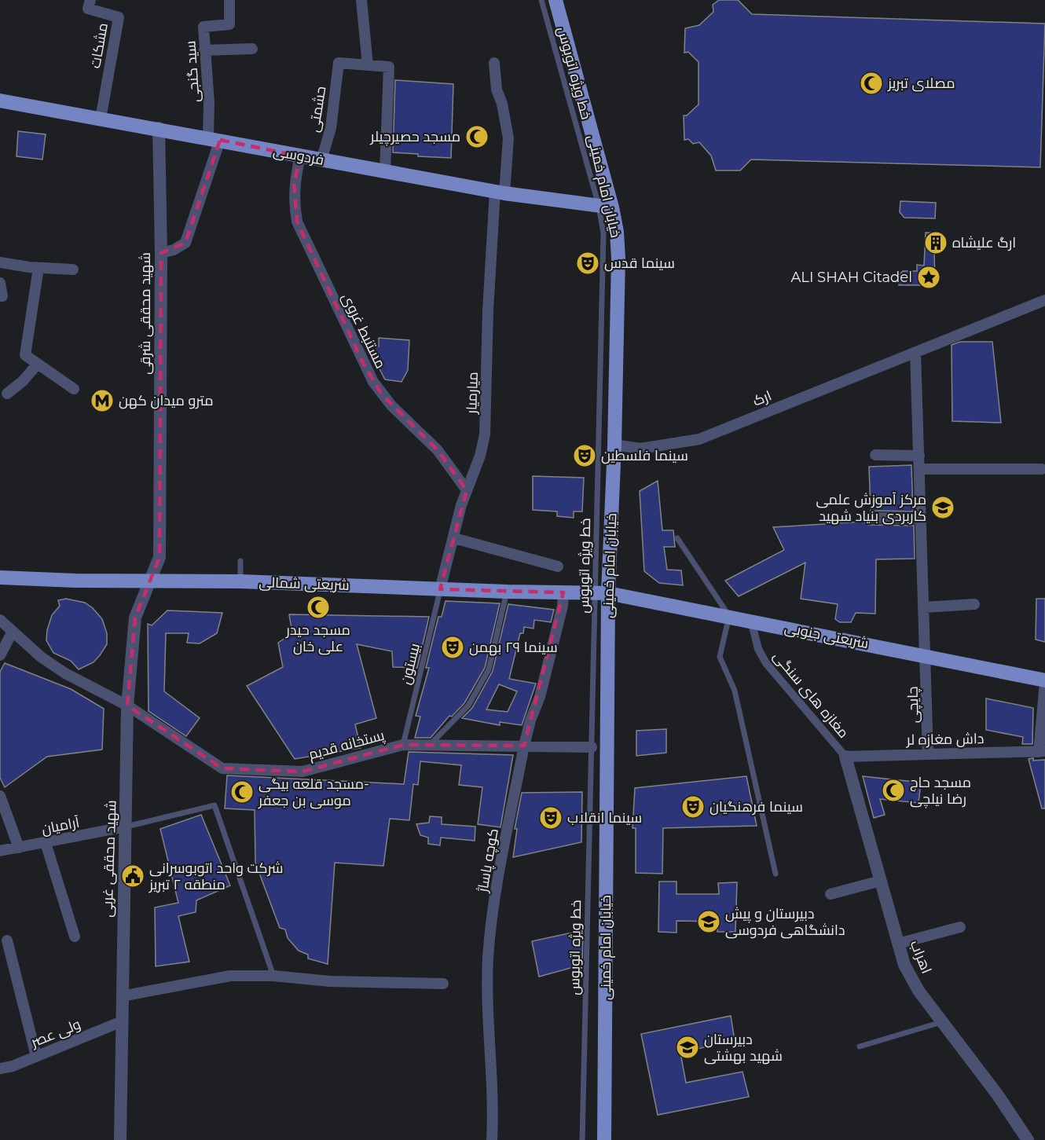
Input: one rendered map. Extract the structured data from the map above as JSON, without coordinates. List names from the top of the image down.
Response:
{
  "streets": {
    "main road": [
      "فردوسی",
      "خیابان امام خمینی",
      "شریعتی شمالی",
      "شریعتی جنوبی"
    ],
    "street": [
      "مشکات",
      "سید گنجی",
      "حشمتی",
      "شهید محققی شرقی",
      "مستنبط غروی",
      "میارمیار",
      "ارک",
      "مغازه های سنگی",
      "چایچی",
      "داش مغازه لر",
      "پستخانه قدیم",
      "آرامیان",
      "شهید محققی غربی",
      "کوچه پاساژ",
      "اهراب",
      "ولی عصر"
    ],
    "lane": ["خط ویژه اتوبوس", "بیستون"]
  },
  "crossings": [
    ["مشکات", "فردوسی"],
    ["سید گنجی", "فردوسی"],
    ["سید گنجی", "شهید محققی شرقی"],
    ["خط ویژه اتوبوس", "فردوسی"],
    ["خط ویژه اتوبوس", "خیابان امام خمینی"],
    ["خط ویژه اتوبوس", "شریعتی شمالی"],
    ["خط ویژه اتوبوس", "شریعتی جنوبی"],
    ["خط ویژه اتوبوس", "پستخانه قدیم"],
    ["حشمتی", "فردوسی"],
    ["فردوسی", "خیابان امام خمینی"],
    ["فردوسی", "شهید محققی شرقی"],
    ["فردوسی", "مستنبط غروی"],
    ["فردوسی", "میارمیار"],
    ["خیابان امام خمینی", "ارک"],
    ["خیابان امام خمینی", "شریعتی شمالی"],
    ["خیابان امام خمینی", "شریعتی جنوبی"],
    ["شهید محققی شرقی", "شریعتی شمالی"],
    ["شهید محققی شرقی", "شهید محققی غربی"],
    ["مستنبط غروی", "میارمیار"],
    ["میارمیار", "شریعتی شمالی"],
    ["میارمیار", "بیستون"],
    ["شریعتی شمالی", "شریعتی جنوبی"],
    ["شریعتی شمالی", "بیستون"],
    ["شریعتی شمالی", "شهید محققی غربی"],
    ["شریعتی شمالی", "کوچه پاساژ"],
    ["شریعتی جنوبی", "مغازه های سنگی"],
    ["شریعتی جنوبی", "چایچی"],
    ["بیستون", "پستخانه قدیم"],
    ["مغازه های سنگی", "داش مغازه لر"],
    ["مغازه های سنگی", "اهراب"],
    ["چایچی", "داش مغازه لر"],
    ["داش مغازه لر", "اهراب"],
    ["پستخانه قدیم", "شهید محققی غربی"],
    ["پستخانه قدیم", "کوچه پاساژ"],
    ["آرامیان", "شهید محققی غربی"],
    ["شهید محققی غربی", "ولی عصر"]
  ],
  "places": {
    "mosque": [
      "مصلای تبریز",
      "مسجد حصیرچیلر",
      "مسجد حیدر علی خان",
      "مسجد حاج رضا نیلچی",
      "مسجد قلعه بیگی- موسی بن جعفر"
    ],
    "building": ["ارگ علیشاه"],
    "theatre": [
      "سینما قدس",
      "سینما فلسطین",
      "سینما ۲۹ بهمن",
      "سینما فرهنگیان",
      "سینما انقلاب"
    ],
    "place": ["ALI SHAH Citadel"],
    "metro station": ["مترو میدان کهن"],
    "school or university": ["مرکز آموزش علمی کاربردی بنیاد شهید", "دبیرستان و پیش دانشگاهی فردوسی", "دبیرستان شهید بهشتی"],
    "public building": ["شرکت واحد اتوبوسرانی منطقه ۲ تبریز"]
  }
}
